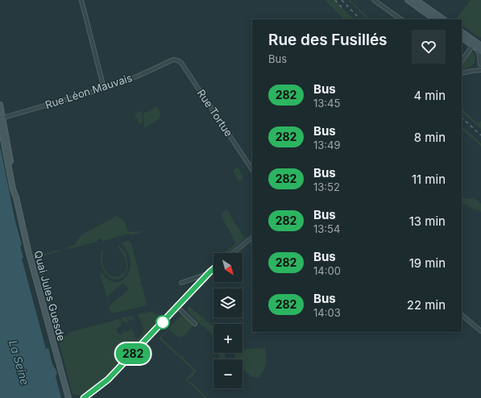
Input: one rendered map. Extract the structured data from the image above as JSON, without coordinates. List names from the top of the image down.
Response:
{
  "streets": {
    "main road": ["Quai Jules Guesde"],
    "street": ["Rue Léon Mauvais", "Rue Tortue"]
  },
  "crossings": [
    ["Rue Léon Mauvais", "Rue Tortue"],
    ["Rue Léon Mauvais", "Quai Jules Guesde"]
  ],
  "water": ["La Seine"],
  "lines": ["bus line 282"],
  "north": "bottom right",
  "page": {
    "on_map": "282",
    "heading": ["Rue des Fusillés", "Bus"],
    "list": [
      {
        "mark": "282",
        "name": "Bus",
        "note": "13:45",
        "value": "4 min"
      },
      {
        "mark": "282",
        "name": "Bus",
        "note": "13:49",
        "value": "8 min"
      },
      {
        "mark": "282",
        "name": "Bus",
        "note": "13:52",
        "value": "11 min"
      },
      {
        "mark": "282",
        "name": "Bus",
        "note": "13:54",
        "value": "13 min"
      },
      {
        "mark": "282",
        "name": "Bus",
        "note": "14:00",
        "value": "19 min"
      },
      {
        "mark": "282",
        "name": "Bus",
        "note": "14:03",
        "value": "22 min"
      }
    ],
    "map_buttons": ["+", "−"]
  }
}
